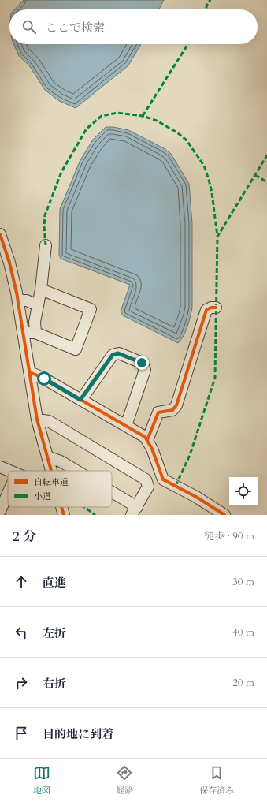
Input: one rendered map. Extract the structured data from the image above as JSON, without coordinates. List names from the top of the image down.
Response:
{
  "legend": ["自転車道", "小道"],
  "page": {
    "search": "ここで検索",
    "heading": ["2 分", "徒歩 · 90 m"],
    "list": [
      ["直進", "30 m"],
      ["左折", "40 m"],
      ["右折", "20 m"],
      "目的地に到着"
    ],
    "nav": ["地図", "経路", "保存済み"]
  }
}
